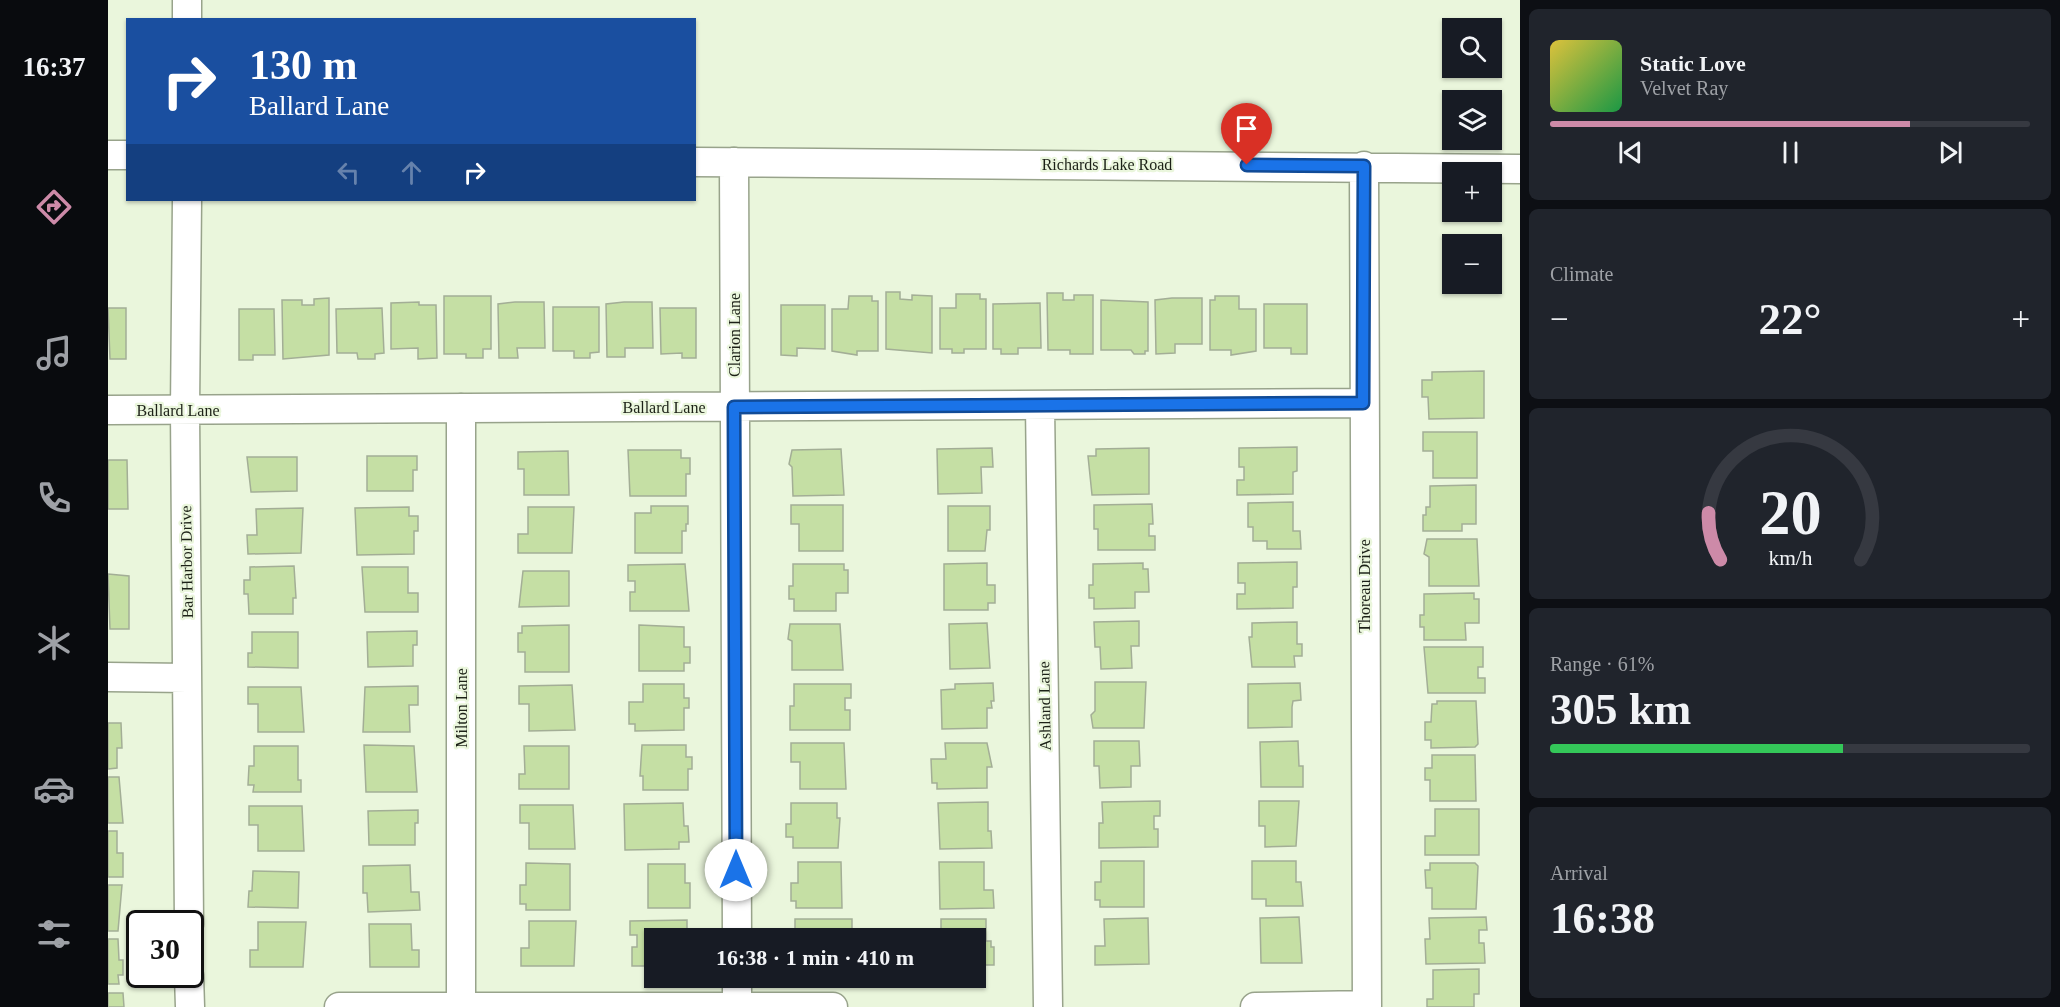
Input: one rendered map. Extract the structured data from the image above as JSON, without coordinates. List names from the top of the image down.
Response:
{
  "streets": {
    "street": [
      "Richards Lake Road",
      "Clarion Lane",
      "Ballard Lane",
      "Bar Harbor Drive",
      "Thoreau Drive",
      "Ashland Lane",
      "Milton Lane"
    ]
  },
  "crossings": [
    ["Richards Lake Road", "Clarion Lane"],
    ["Richards Lake Road", "Thoreau Drive"],
    ["Clarion Lane", "Ballard Lane"],
    ["Ballard Lane", "Bar Harbor Drive"],
    ["Ballard Lane", "Thoreau Drive"],
    ["Ballard Lane", "Ashland Lane"],
    ["Ballard Lane", "Milton Lane"]
  ],
  "page": {
    "tabs": "16:37",
    "map_buttons": ["+", "−"],
    "turn": ["130 m", "Ballard Lane"],
    "song": ["Static Love", "Velvet Ray"],
    "tile": [
      "Climate",
      ["Range · 61%", "305 km"],
      ["Arrival", "16:38"]
    ],
    "heat": ["−", "22°", "+"],
    "limit": "30",
    "trip": "16:38 · 1 min · 410 m",
    "gauge": ["20", "km/h"]
  }
}
